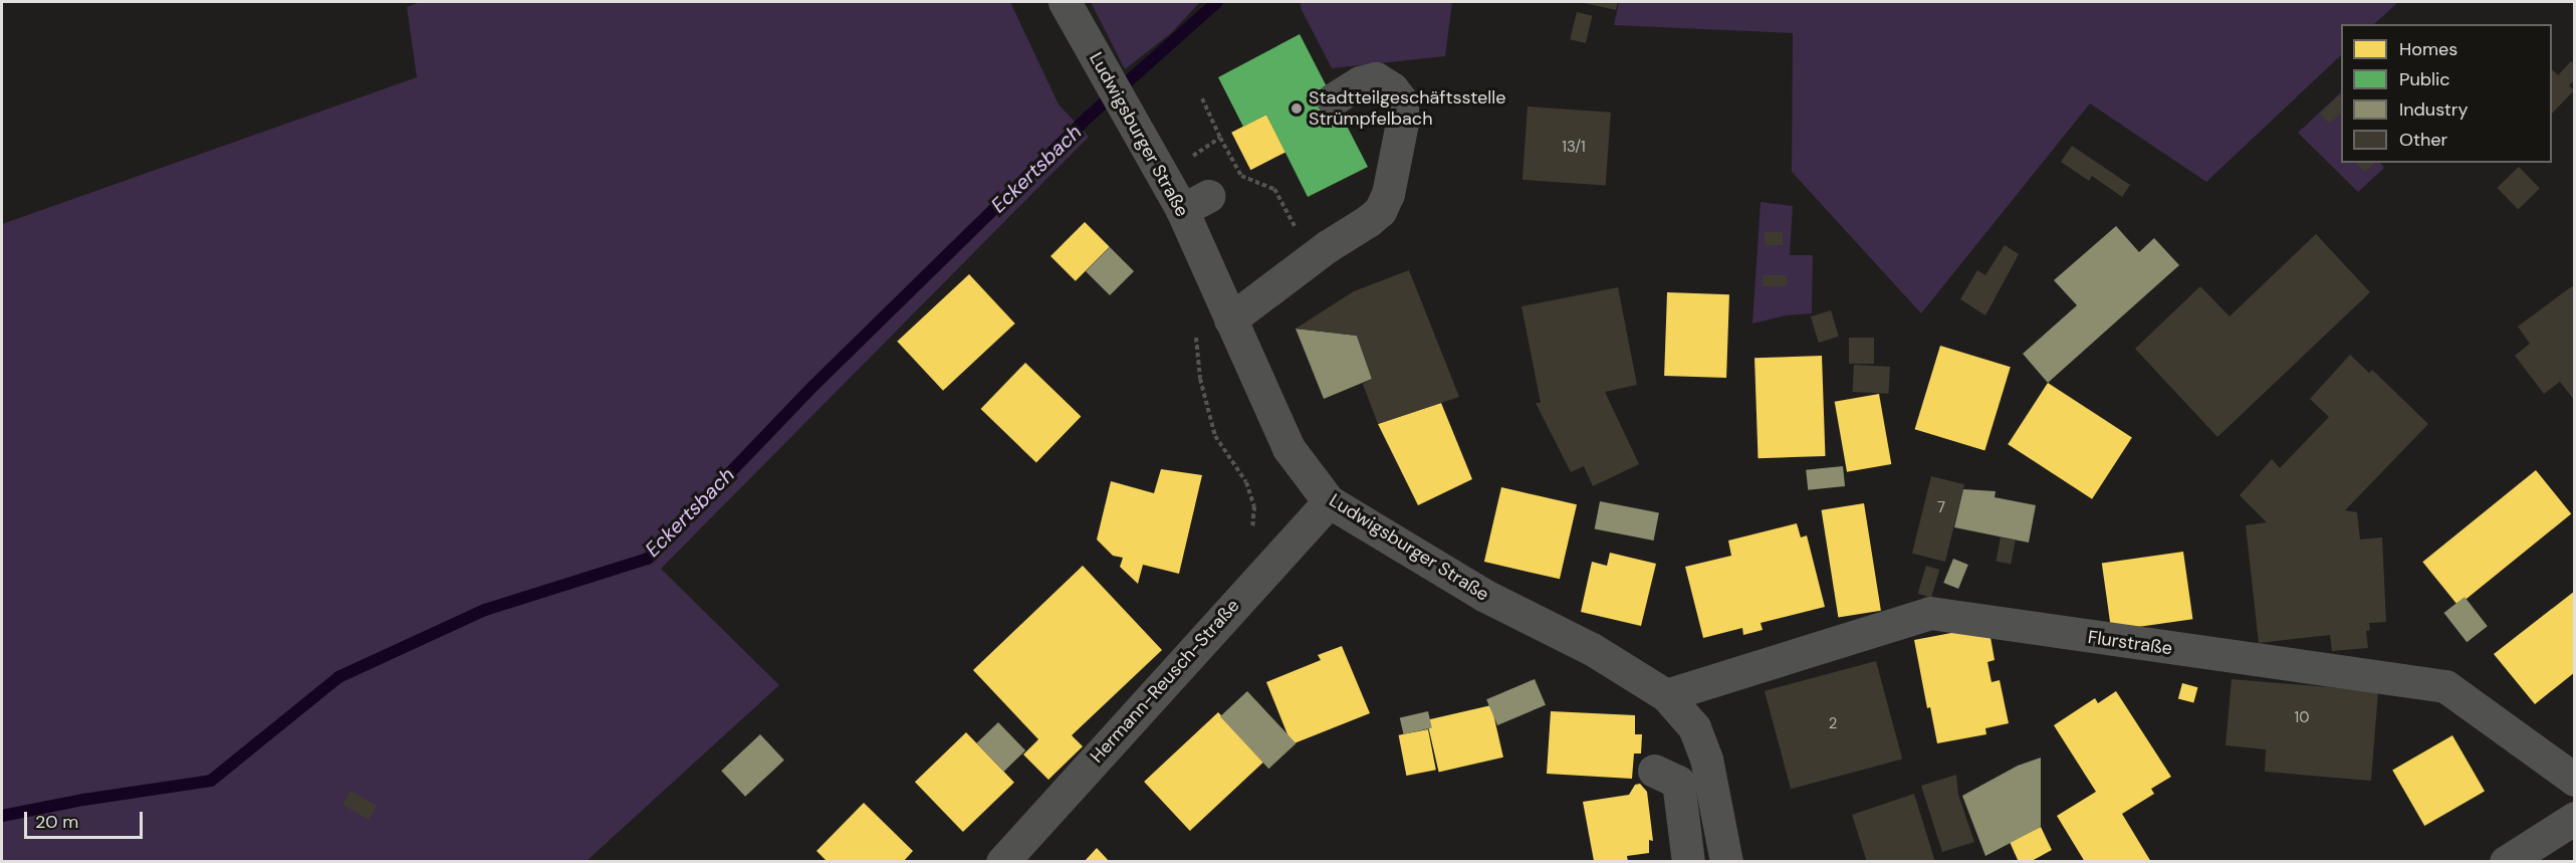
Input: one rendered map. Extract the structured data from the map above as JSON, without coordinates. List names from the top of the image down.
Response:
{
  "streets": {
    "street": ["Ludwigsburger Straße", "Flurstraße", "Hermann-Reusch-Straße"]
  },
  "crossings": [
    ["Ludwigsburger Straße", "Flurstraße"],
    ["Ludwigsburger Straße", "Hermann-Reusch-Straße"]
  ],
  "water": ["Eckertsbach"],
  "places": ["Stadtteilgeschäftsstelle Strümpfelbach"],
  "house_numbers": [
    "13/1",
    "7",
    "10",
    "2"
  ],
  "legend": [
    "Homes",
    "Public",
    "Industry",
    "Other"
  ],
  "scale_bar": "20 m"
}
